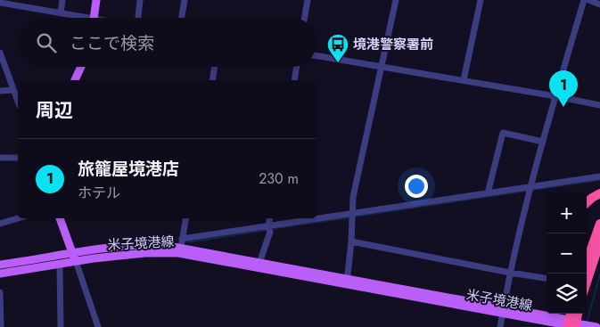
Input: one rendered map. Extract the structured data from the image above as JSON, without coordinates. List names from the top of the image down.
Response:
{
  "streets": {
    "main road": ["米子境港線"]
  },
  "places": {
    "bus stop": ["境港警察署前"]
  },
  "page": {
    "search": "ここで検索",
    "pins": "1",
    "heading": "周辺",
    "list": [
      {
        "mark": "1",
        "name": "旅籠屋境港店",
        "note": "ホテル",
        "value": "230 m"
      }
    ],
    "map_buttons": ["+", "−"]
  }
}
